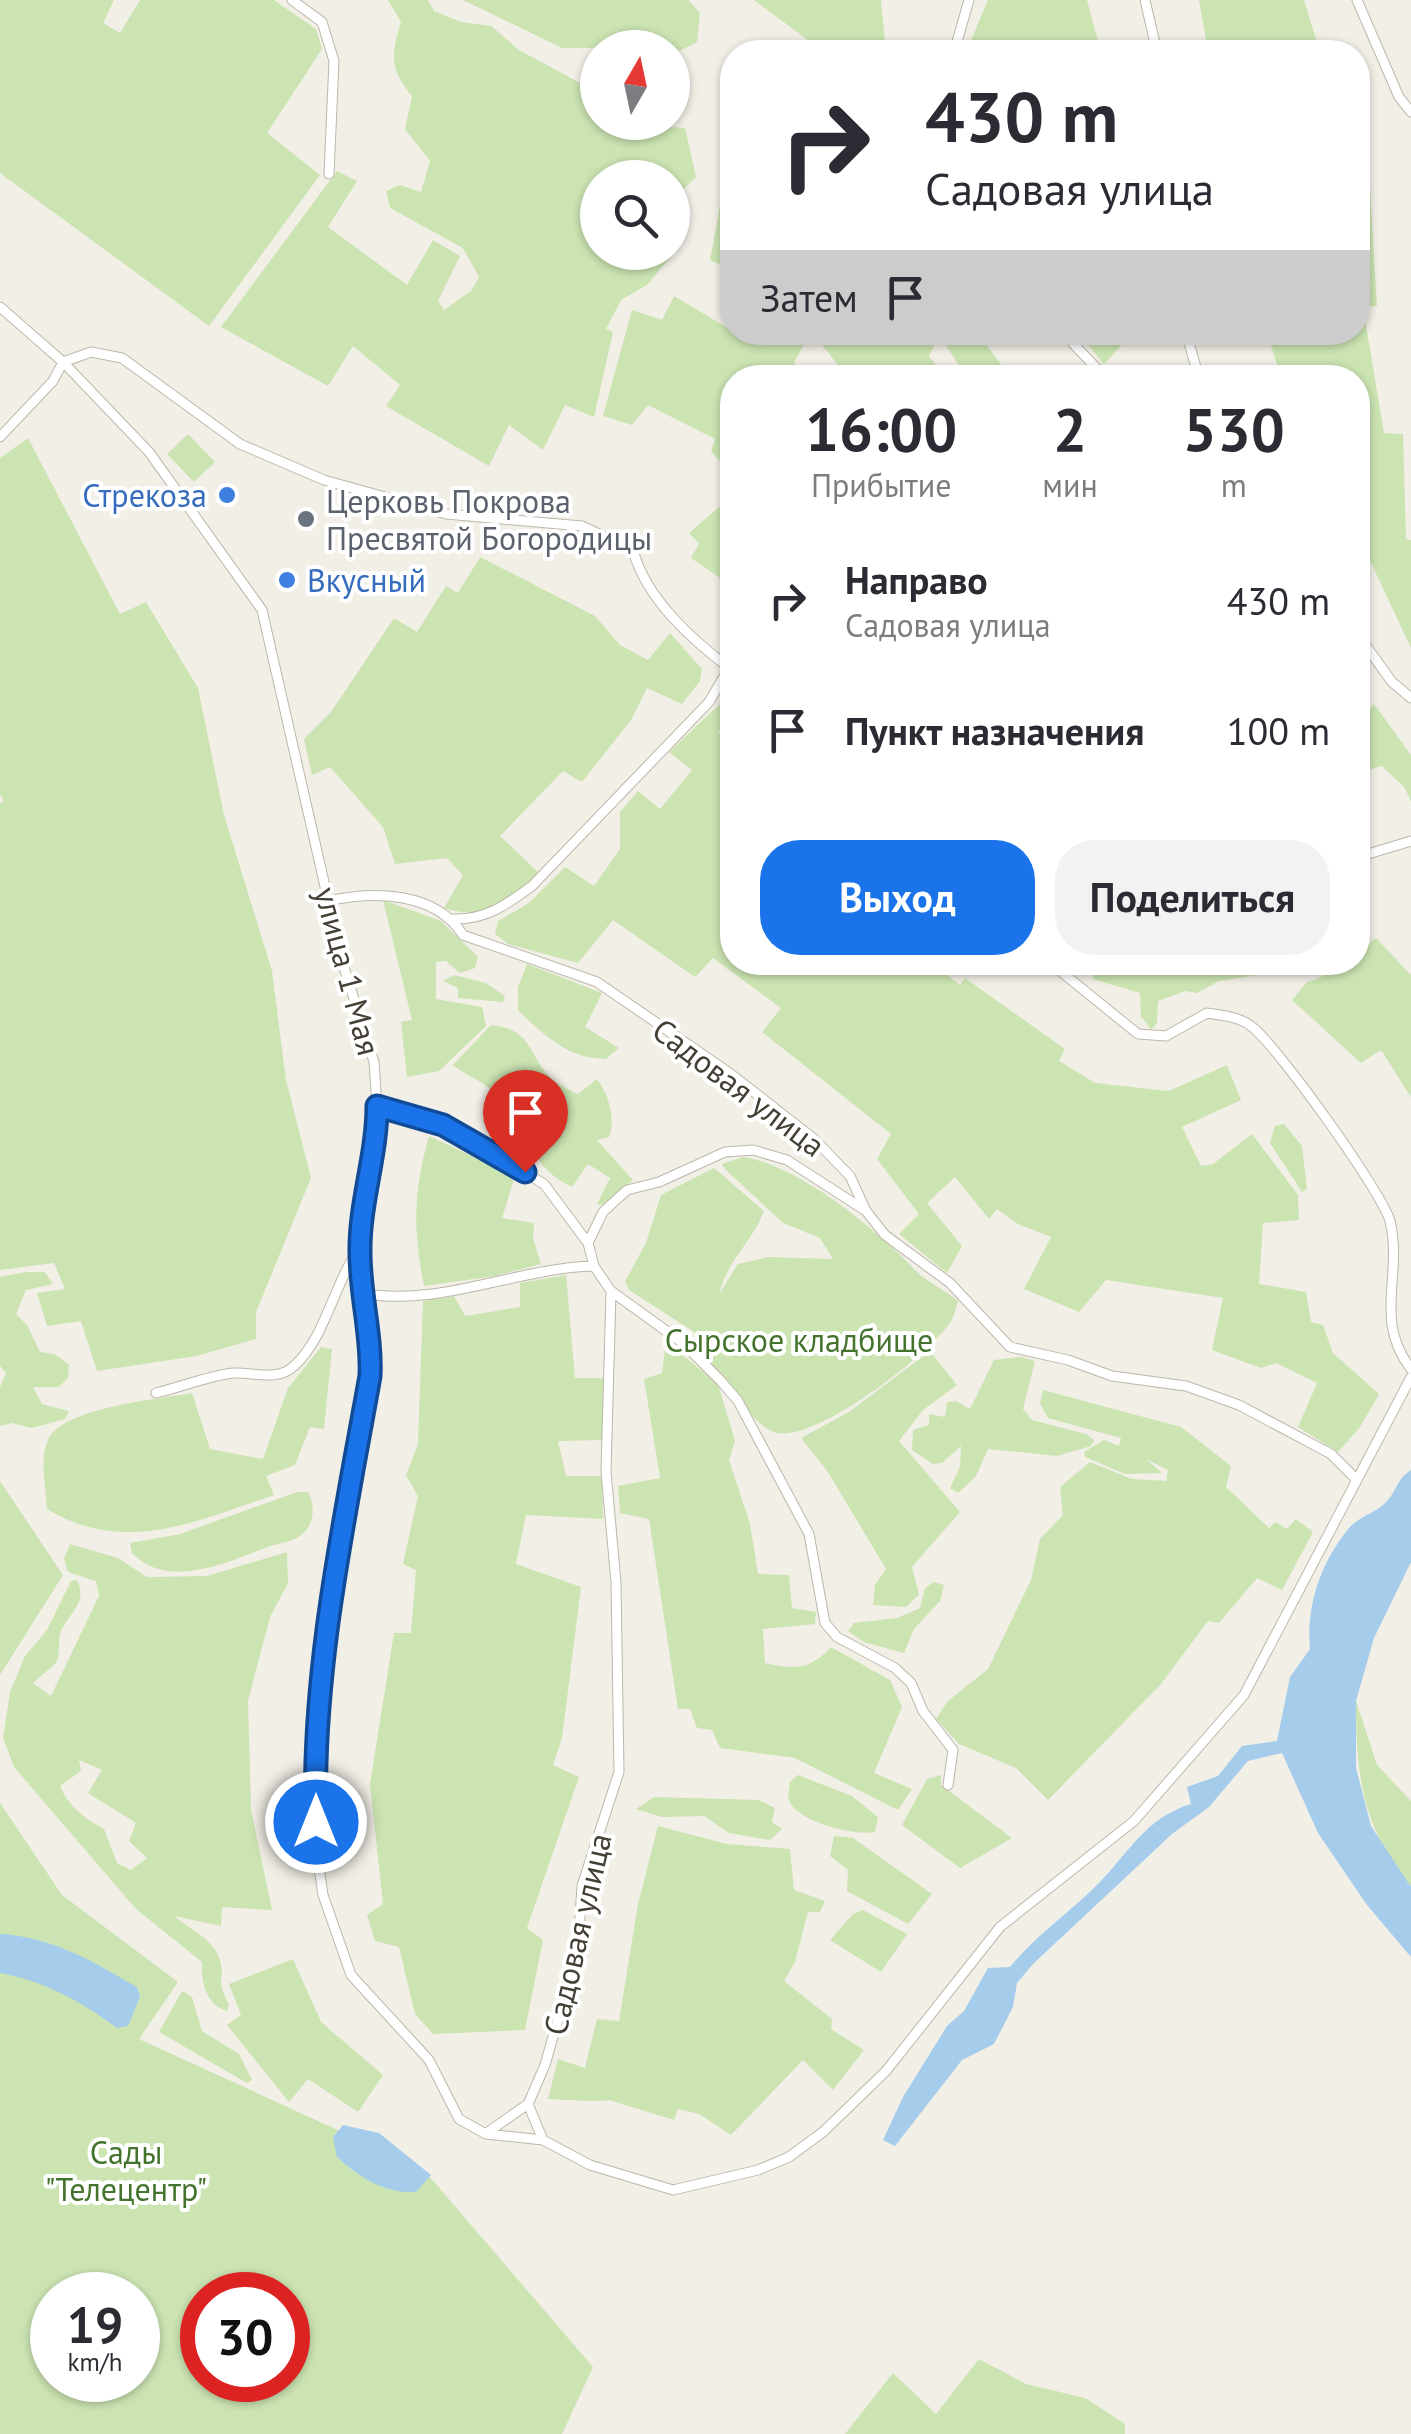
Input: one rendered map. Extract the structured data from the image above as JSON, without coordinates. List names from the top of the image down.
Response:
{
  "streets": {
    "street": ["улица 1 Мая", "Садовая улица"]
  },
  "crossings": [
    ["улица 1 Мая", "Садовая улица"]
  ],
  "parks": ["Сырское кладбище", "Сады \"Телецентр\""],
  "places": ["Стрекоза", "Церковь Покрова Пресвятой Богородицы", "Вкусный"],
  "north": "top",
  "page": {
    "turn": ["430 m", "Садовая улица"],
    "then": "Затем",
    "eta": [
      "16:00",
      "Прибытие",
      "2",
      "мин",
      "530",
      "m"
    ],
    "list": [
      {
        "name": "Направо",
        "note": "Садовая улица",
        "value": "430 m"
      },
      {
        "name": "Пункт назначения",
        "value": "100 m"
      }
    ],
    "buttons": ["Выход", "Поделиться"],
    "speed": "19 km/h",
    "limit": "30"
  }
}
